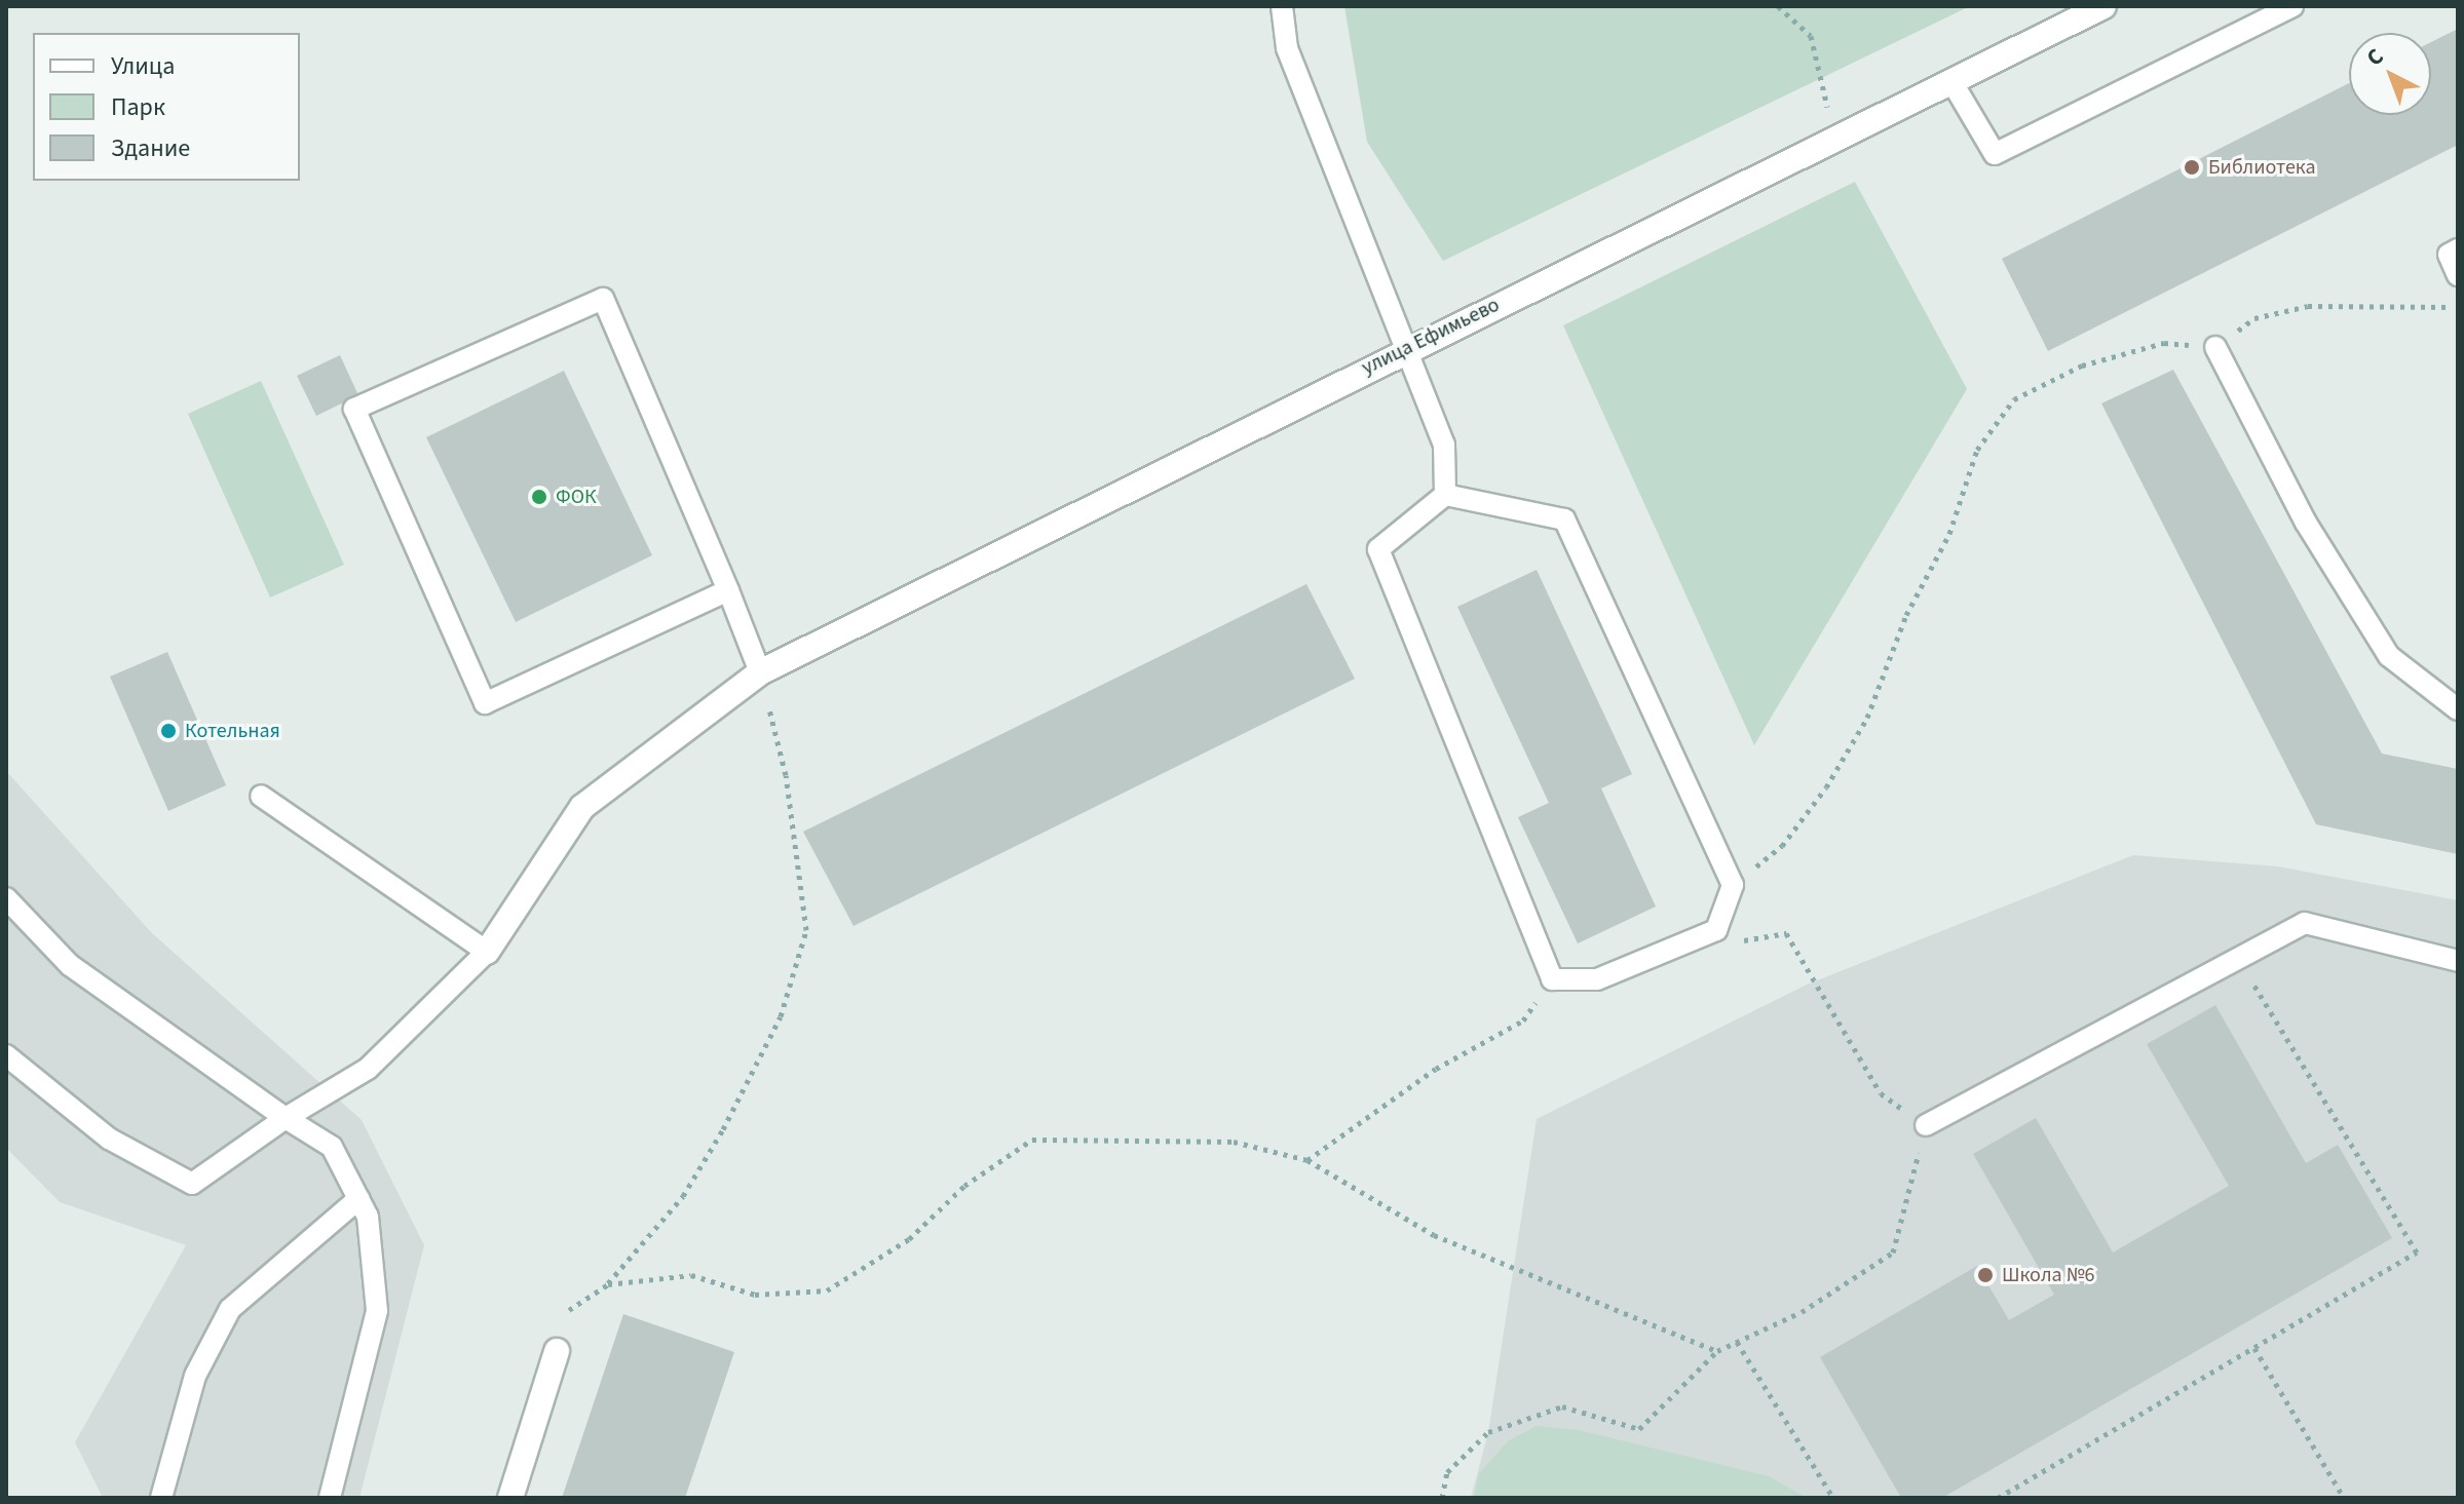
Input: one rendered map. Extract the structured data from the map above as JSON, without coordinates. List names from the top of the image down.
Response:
{
  "streets": {
    "street": ["улица Ефимьево"]
  },
  "places": [
    "Библиотека",
    "ФОК",
    "Котельная",
    "Школа №6"
  ],
  "legend": ["Улица", "Парк", "Здание"],
  "north": "top left"
}
